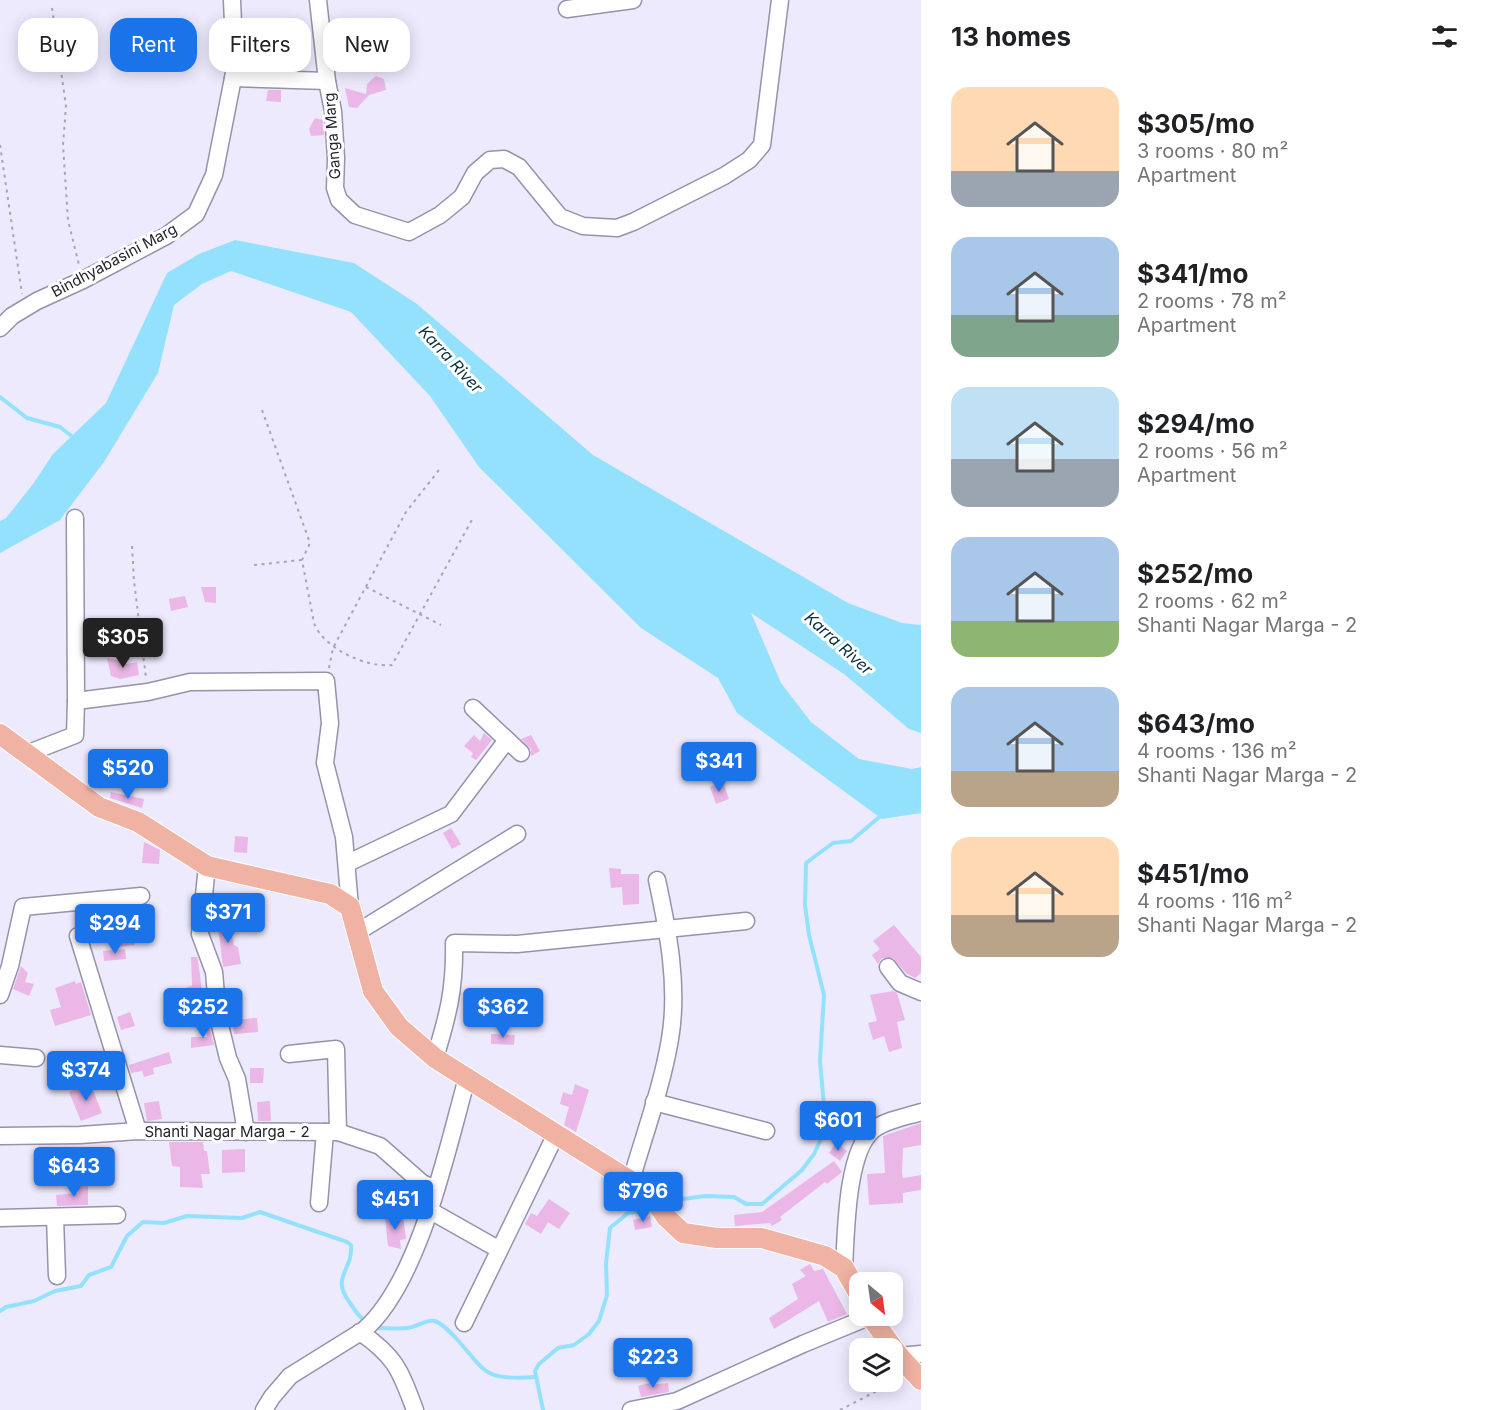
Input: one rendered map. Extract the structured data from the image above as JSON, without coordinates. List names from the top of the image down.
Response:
{
  "streets": {
    "street": ["Ganga Marg", "Bindhyabasini Marg", "Shanti Nagar Marga - 2"]
  },
  "water": ["Karra River"],
  "north": "bottom right",
  "page": {
    "heading": "13 homes",
    "chip": [
      "Buy",
      "Rent",
      "Filters",
      "New"
    ],
    "list": [
      {
        "name": "$305/mo",
        "note": "3 rooms · 80 m² · Apartment"
      },
      {
        "name": "$341/mo",
        "note": "2 rooms · 78 m² · Apartment"
      },
      {
        "name": "$294/mo",
        "note": "2 rooms · 56 m² · Apartment"
      },
      {
        "name": "$252/mo",
        "note": "2 rooms · 62 m² · Shanti Nagar Marga - 2"
      },
      {
        "name": "$643/mo",
        "note": "4 rooms · 136 m² · Shanti Nagar Marga - 2"
      },
      {
        "name": "$451/mo",
        "note": "4 rooms · 116 m² · Shanti Nagar Marga - 2"
      }
    ],
    "price": [
      "$305",
      "$341",
      "$520",
      "$371",
      "$294",
      "$252",
      "$362",
      "$374",
      "$601",
      "$643",
      "$796",
      "$451",
      "$223"
    ]
  }
}
